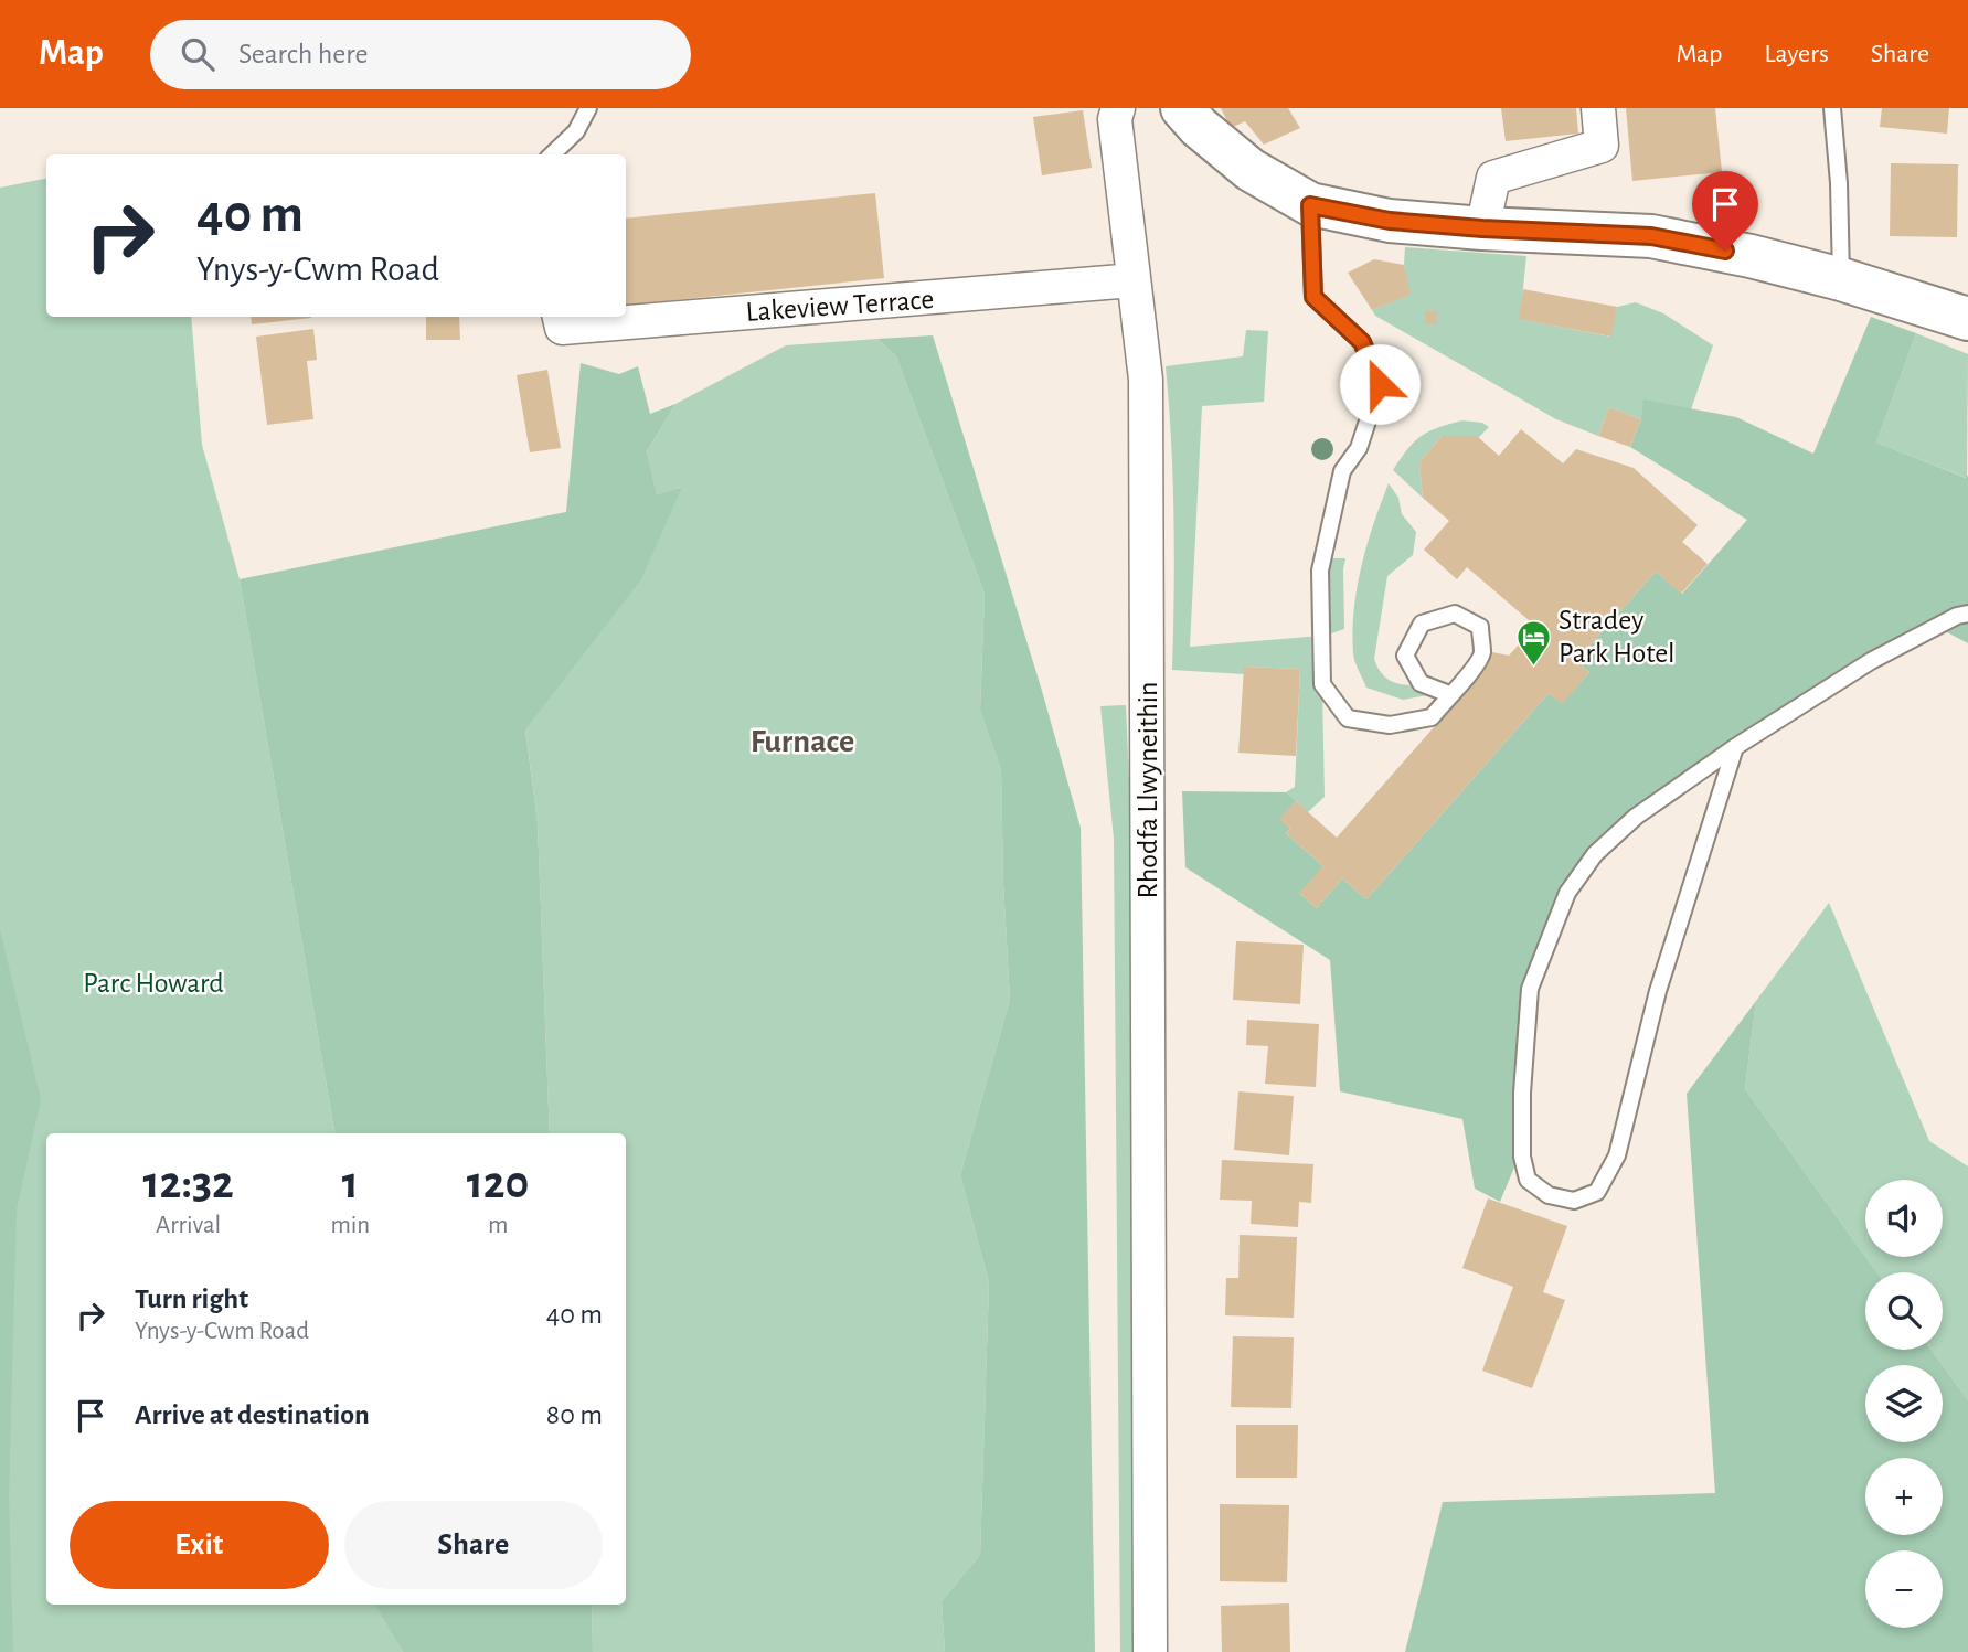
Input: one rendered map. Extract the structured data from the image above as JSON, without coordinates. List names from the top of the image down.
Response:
{
  "streets": {
    "street": ["Lakeview Terrace", "Rhodfa Llwyneithin"]
  },
  "crossings": [
    ["Lakeview Terrace", "Rhodfa Llwyneithin"]
  ],
  "districts": ["Furnace"],
  "parks": ["Parc Howard"],
  "places": {
    "hotel": ["Stradey Park Hotel"]
  },
  "page": {
    "header": "Map",
    "search": "Search here",
    "nav": ["Map", "Layers", "Share"],
    "turn": ["40 m", "Ynys-y-Cwm Road"],
    "eta": [
      "12:32",
      "Arrival",
      "1",
      "min",
      "120",
      "m"
    ],
    "map_buttons": ["+", "−"],
    "list": [
      {
        "name": "Turn right",
        "note": "Ynys-y-Cwm Road",
        "value": "40 m"
      },
      {
        "name": "Arrive at destination",
        "value": "80 m"
      }
    ],
    "buttons": ["Exit", "Share"]
  }
}
